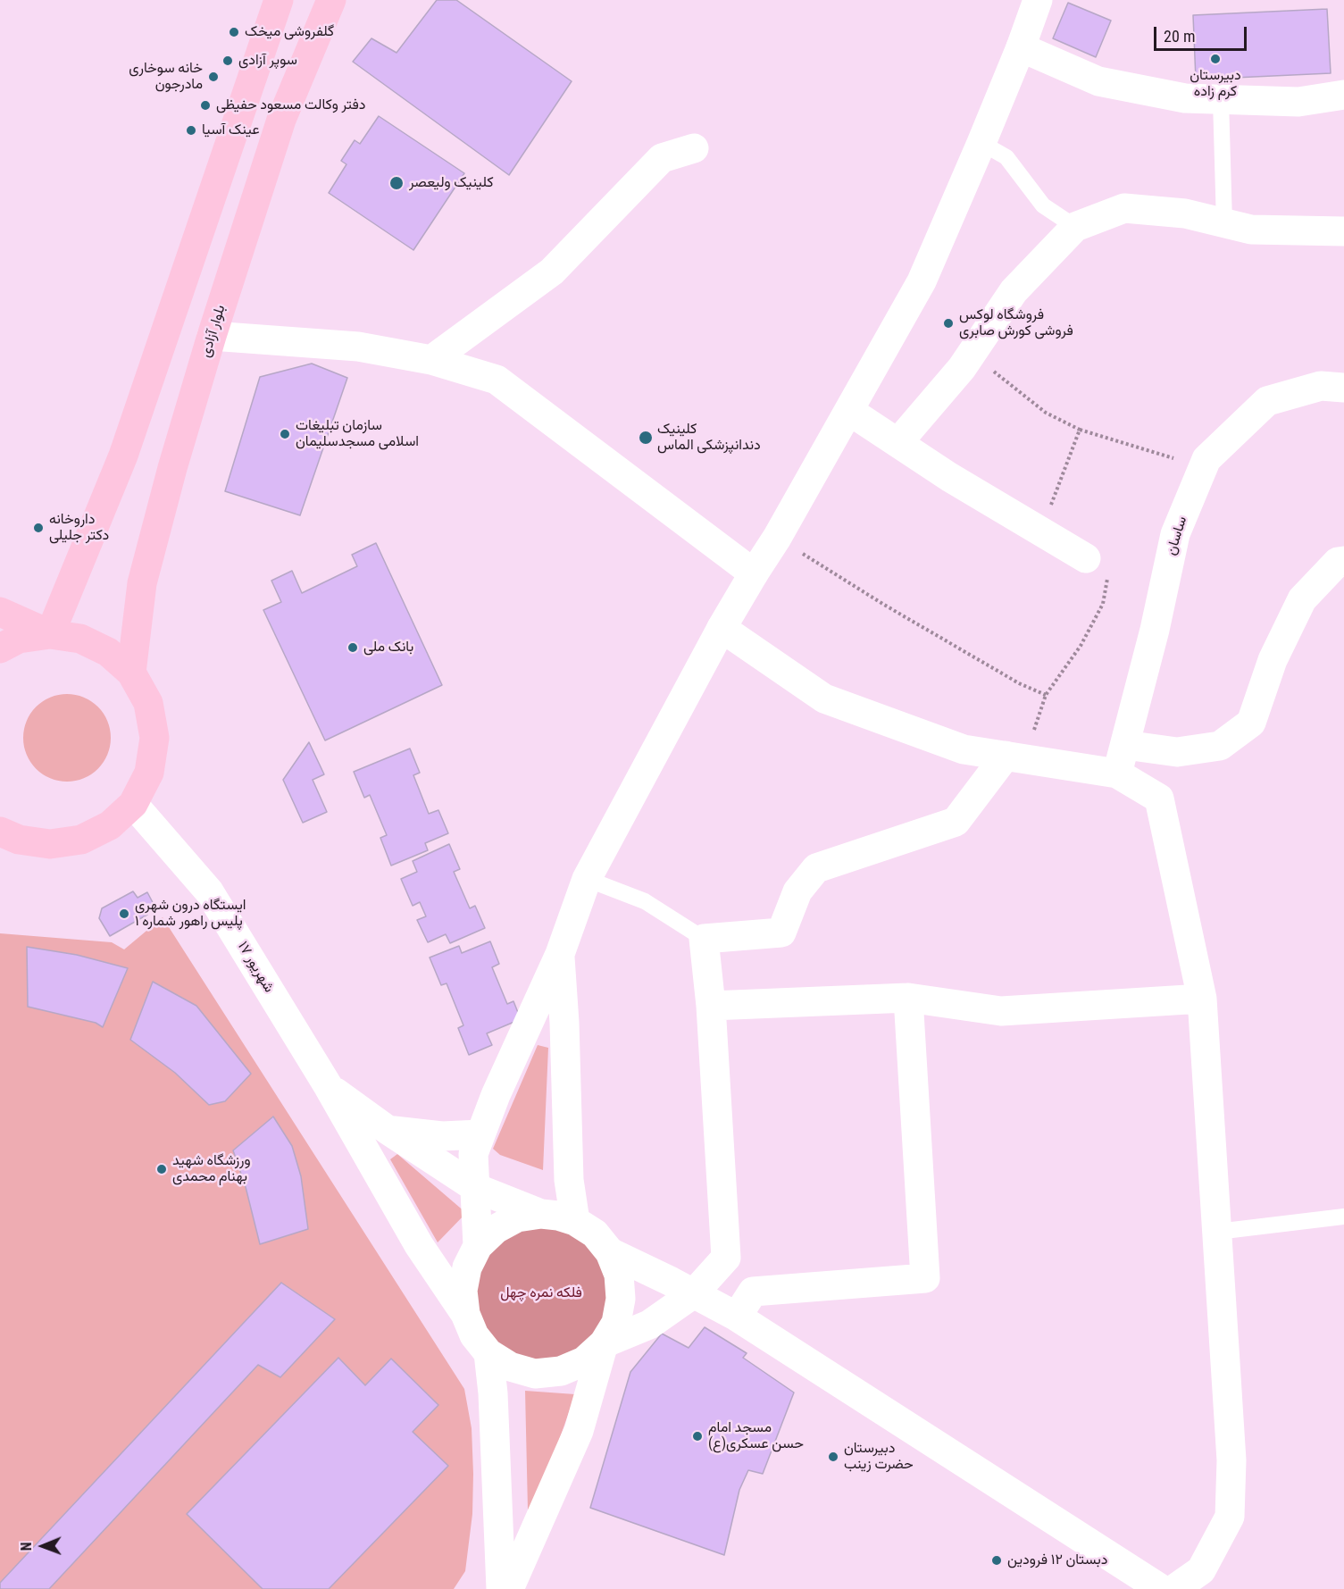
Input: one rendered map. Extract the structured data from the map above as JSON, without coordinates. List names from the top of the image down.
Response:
{
  "streets": {
    "main road": ["بلوار آزادی"],
    "street": ["ساسان", "۱۷ شهریور"]
  },
  "parks": ["فلکه نمره چهل"],
  "places": [
    "گلفروشی میخک",
    "دبیرستان کرم زاده",
    "سوپر آزادی",
    "خانه سوخاری مادرجون",
    "دفتر وکالت مسعود حفیظی",
    "عینک آسیا",
    "کلینیک ولیعصر",
    "فروشگاه لوکس فروشی کورش صابری",
    "سازمان تبلیغات اسلامی مسجدسلیمان",
    "کلینیک دندانپزشکی الماس",
    "داروخانه دکتر جلیلی",
    "بانک ملی",
    "ایستگاه درون شهری پلیس راهور شماره ۱",
    "ورزشگاه شهید بهنام محمدی",
    "مسجد امام حسن عسکری(ع)",
    "دبیرستان حضرت زینب",
    "دبستان ۱۲ فرودین"
  ],
  "scale_bar": "20 m",
  "north": "left"
}
